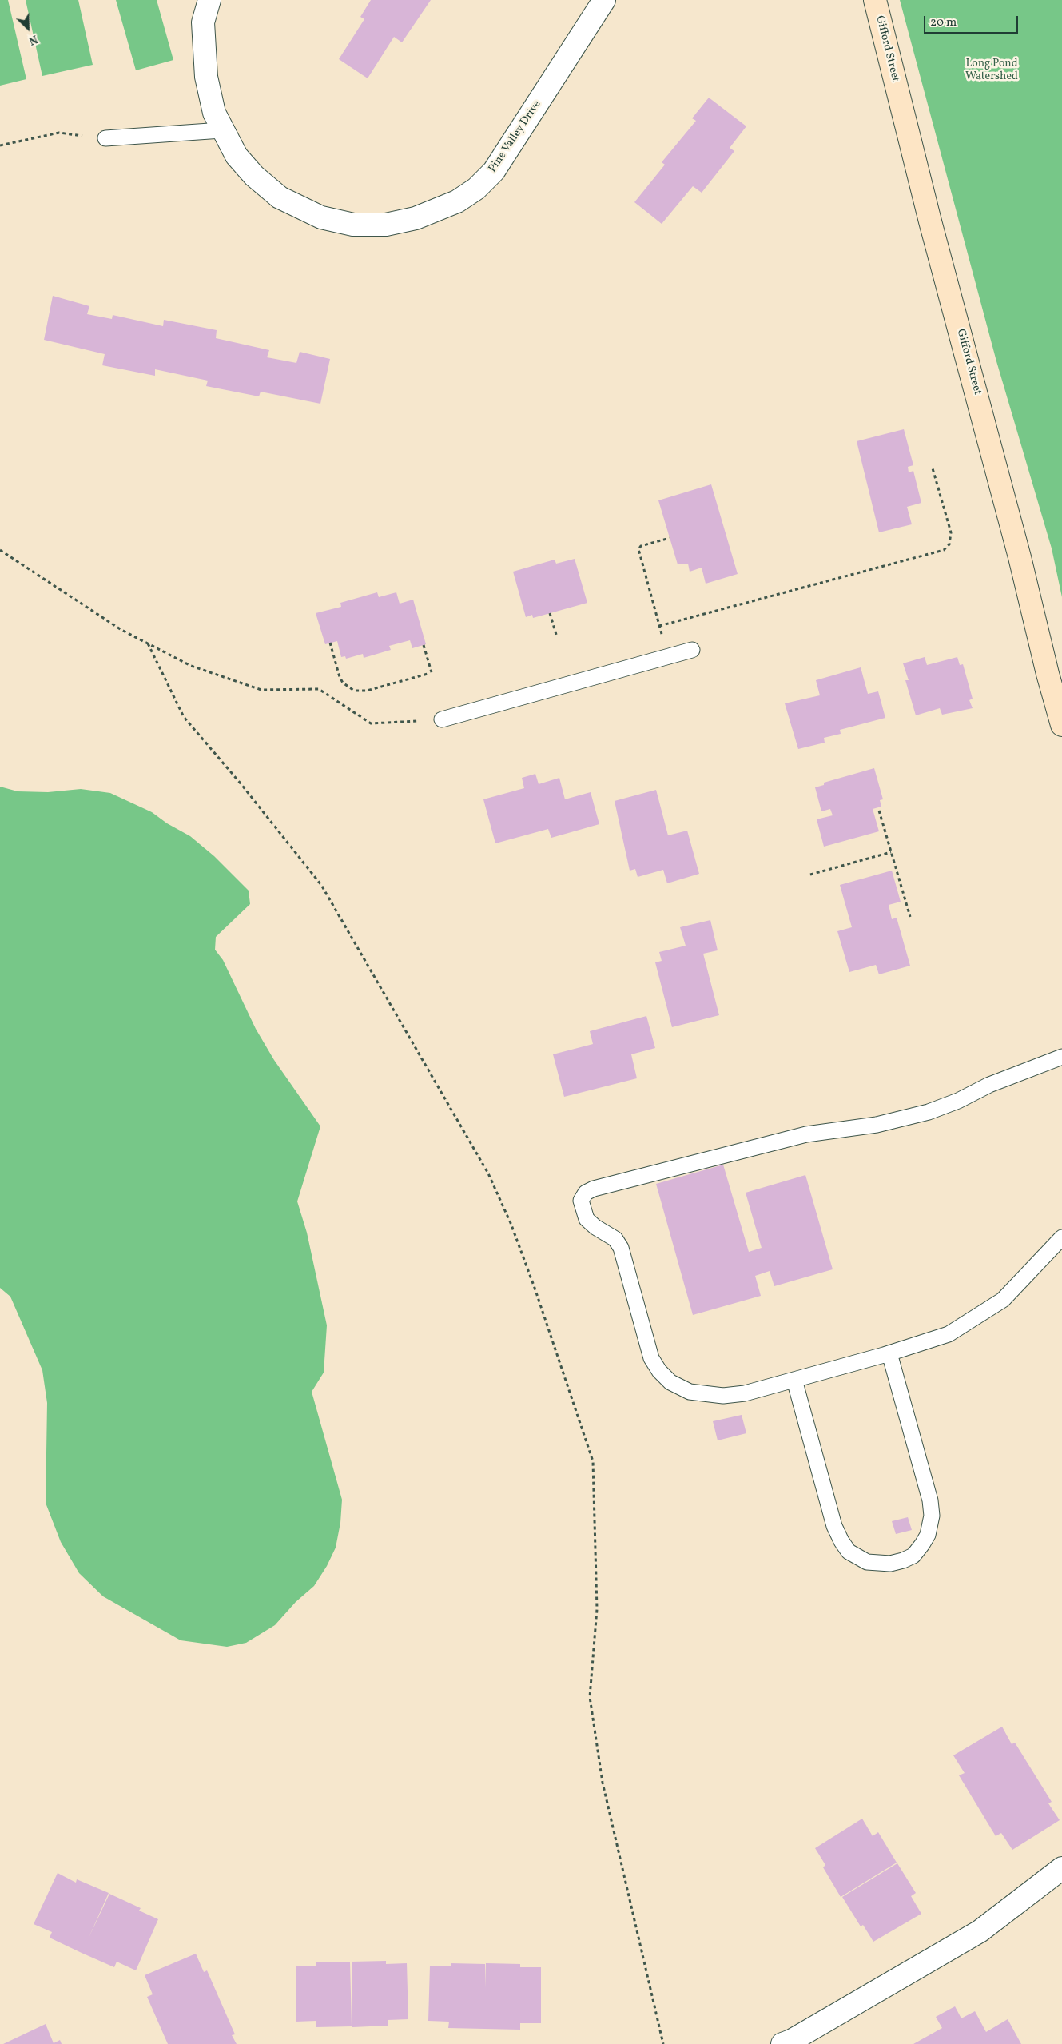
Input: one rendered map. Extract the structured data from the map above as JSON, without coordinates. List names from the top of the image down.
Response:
{
  "streets": {
    "main road": ["Gifford Street"],
    "street": ["Pine Valley Drive"]
  },
  "parks": ["Long Pond Watershed"],
  "scale_bar": "20 m",
  "north": "bottom right"
}
